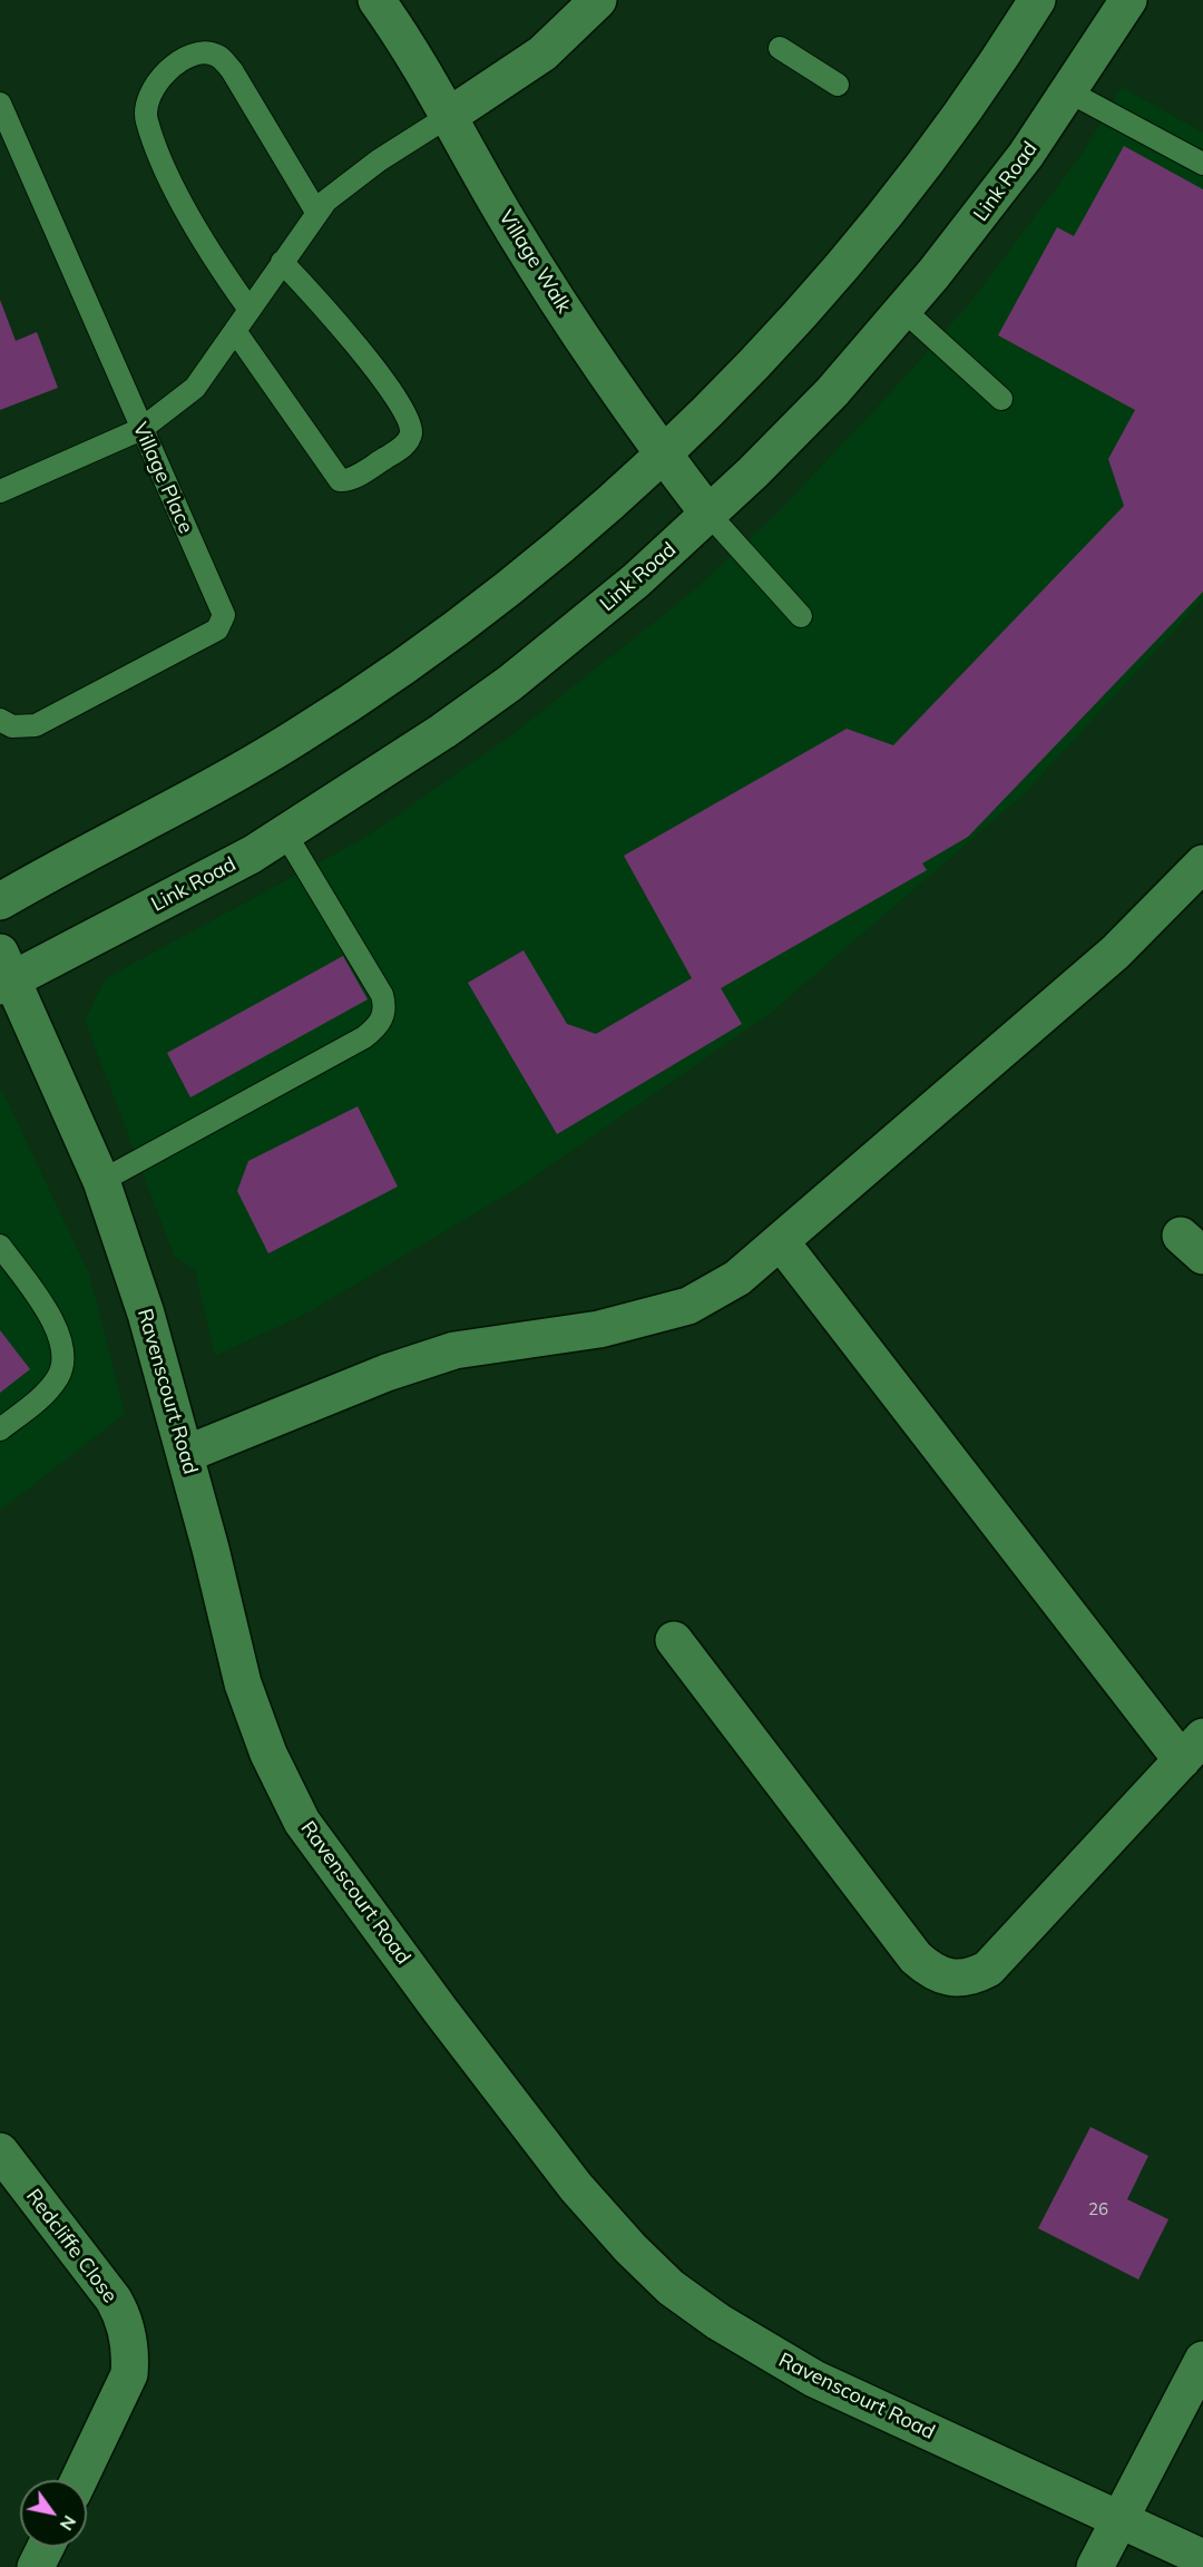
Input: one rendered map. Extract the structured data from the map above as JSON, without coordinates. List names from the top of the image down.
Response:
{
  "streets": {
    "street": [
      "Link Road",
      "Village Walk",
      "Ravenscourt Road",
      "Redcliffe Close"
    ],
    "lane": ["Village Place"]
  },
  "crossings": [
    ["Link Road", "Village Walk"],
    ["Link Road", "Ravenscourt Road"]
  ],
  "house_numbers": ["26"],
  "north": "bottom right"
}
